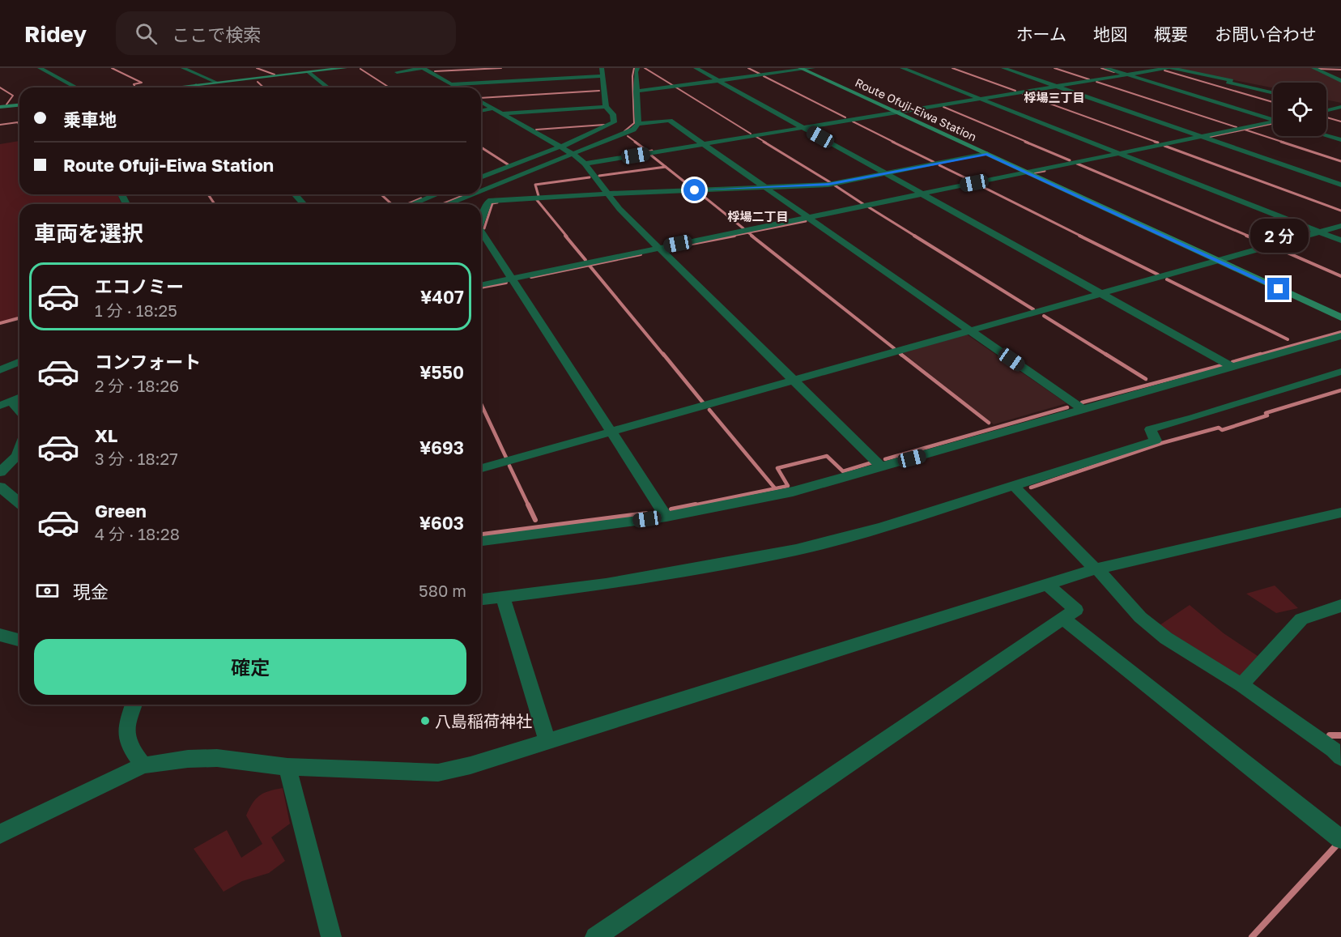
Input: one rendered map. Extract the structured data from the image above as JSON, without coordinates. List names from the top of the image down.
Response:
{
  "streets": {
    "main road": ["Route Ofuji-Eiwa Station"]
  },
  "districts": ["桴場三丁目", "桴場二丁目"],
  "places": ["八島稲荷神社"],
  "page": {
    "header": "Ridey",
    "search": "ここで検索",
    "nav": [
      "ホーム",
      "地図",
      "概要",
      "お問い合わせ"
    ],
    "banner": ["乗車地", "Route Ofuji-Eiwa Station"],
    "heading": "車両を選択",
    "bubble": "2 分",
    "list": [
      {
        "name": "エコノミー",
        "note": "1 分 · 18:25",
        "value": "¥407"
      },
      {
        "name": "コンフォート",
        "note": "2 分 · 18:26",
        "value": "¥550"
      },
      {
        "name": "XL",
        "note": "3 分 · 18:27",
        "value": "¥693"
      },
      {
        "name": "Green",
        "note": "4 分 · 18:28",
        "value": "¥603"
      }
    ],
    "pay": ["現金", "580 m"],
    "buttons": "確定"
  }
}
